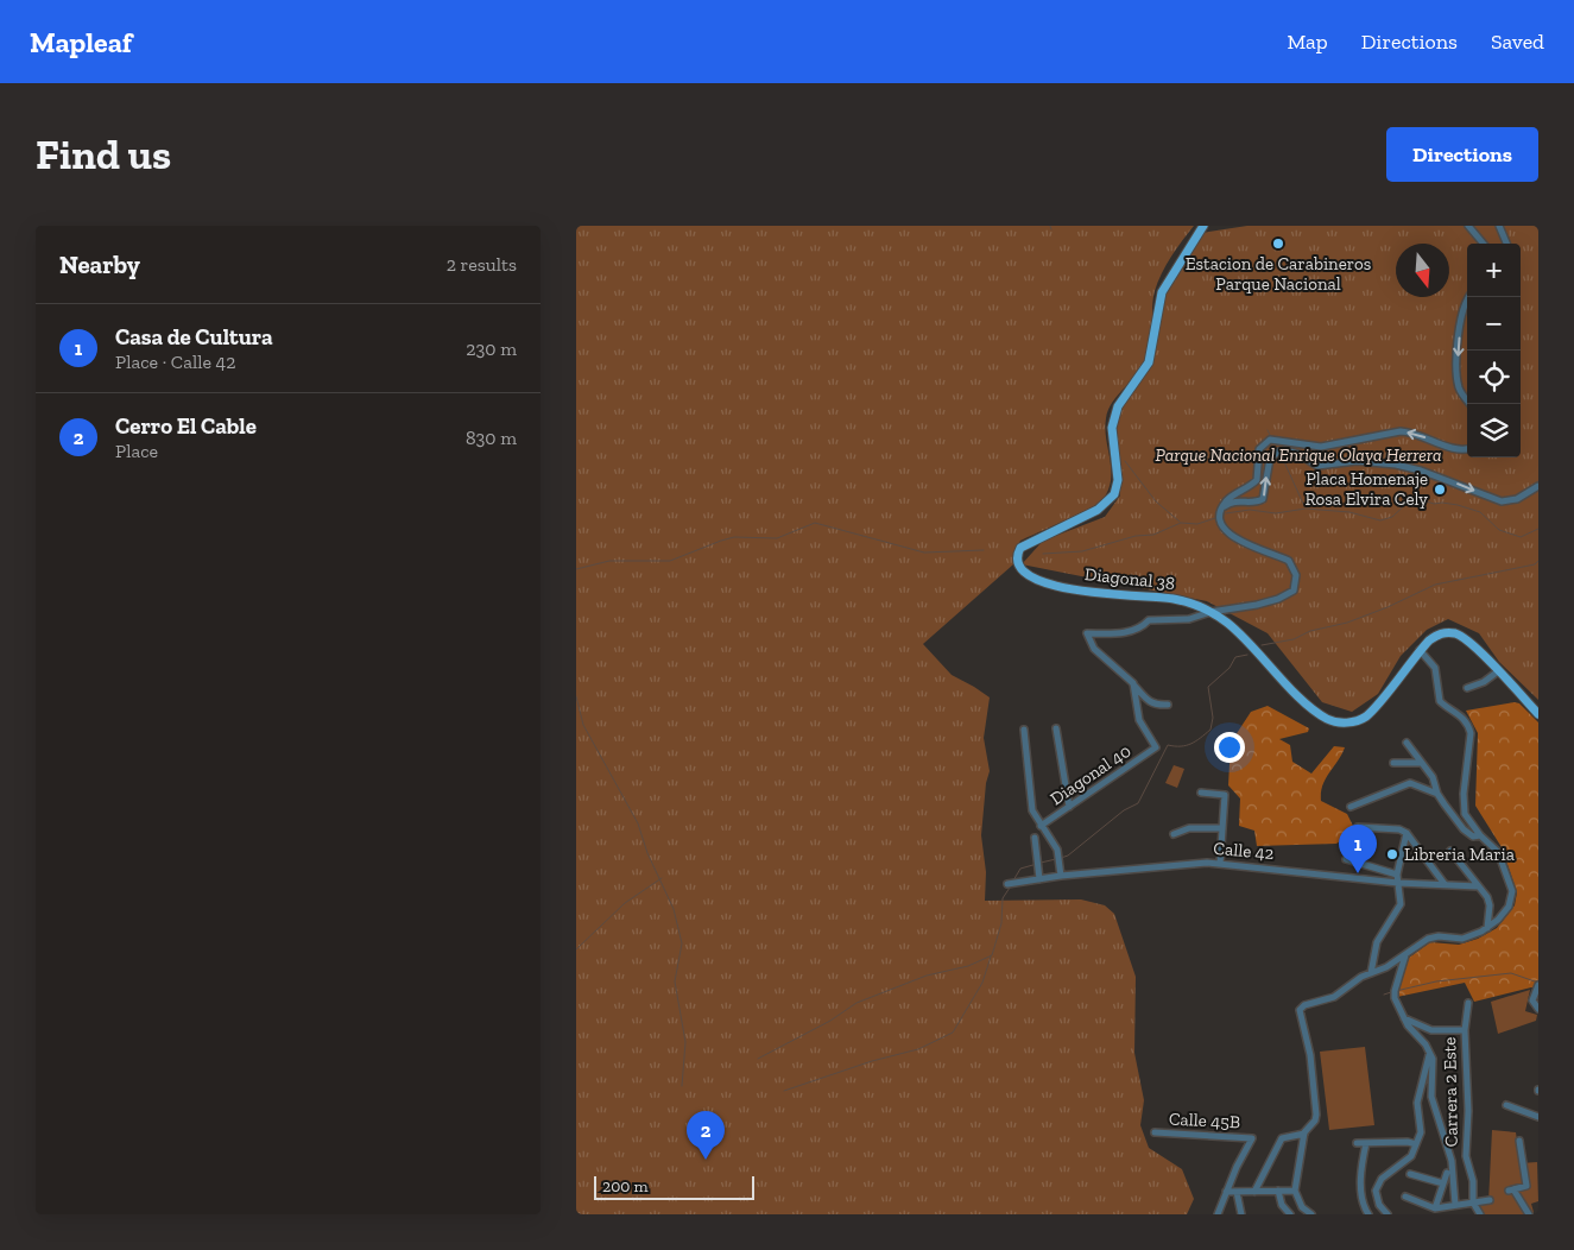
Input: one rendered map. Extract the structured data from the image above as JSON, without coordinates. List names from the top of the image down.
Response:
{
  "streets": {
    "main road": ["Diagonal 38"],
    "street": [
      "Diagonal 40",
      "Calle 42",
      "Carrera 2 Este",
      "Calle 45B"
    ]
  },
  "parks": ["Parque Nacional Enrique Olaya Herrera"],
  "places": ["Estacion de Carabineros Parque Nacional", "Placa Homenaje Rosa Elvira Cely", "Libreria Maria"],
  "scale_bar": "200 m",
  "north": "bottom",
  "page": {
    "header": "Mapleaf",
    "nav": ["Map", "Directions", "Saved"],
    "buttons": "Directions",
    "title": "Find us",
    "heading": ["Nearby", "2 results"],
    "map_buttons": ["+", "−"],
    "list": [
      {
        "mark": "1",
        "name": "Casa de Cultura",
        "note": "Place · Calle 42",
        "value": "230 m"
      },
      {
        "mark": "2",
        "name": "Cerro El Cable",
        "note": "Place",
        "value": "830 m"
      }
    ],
    "pins": ["1", "2"],
    "scale": "200 m"
  }
}
